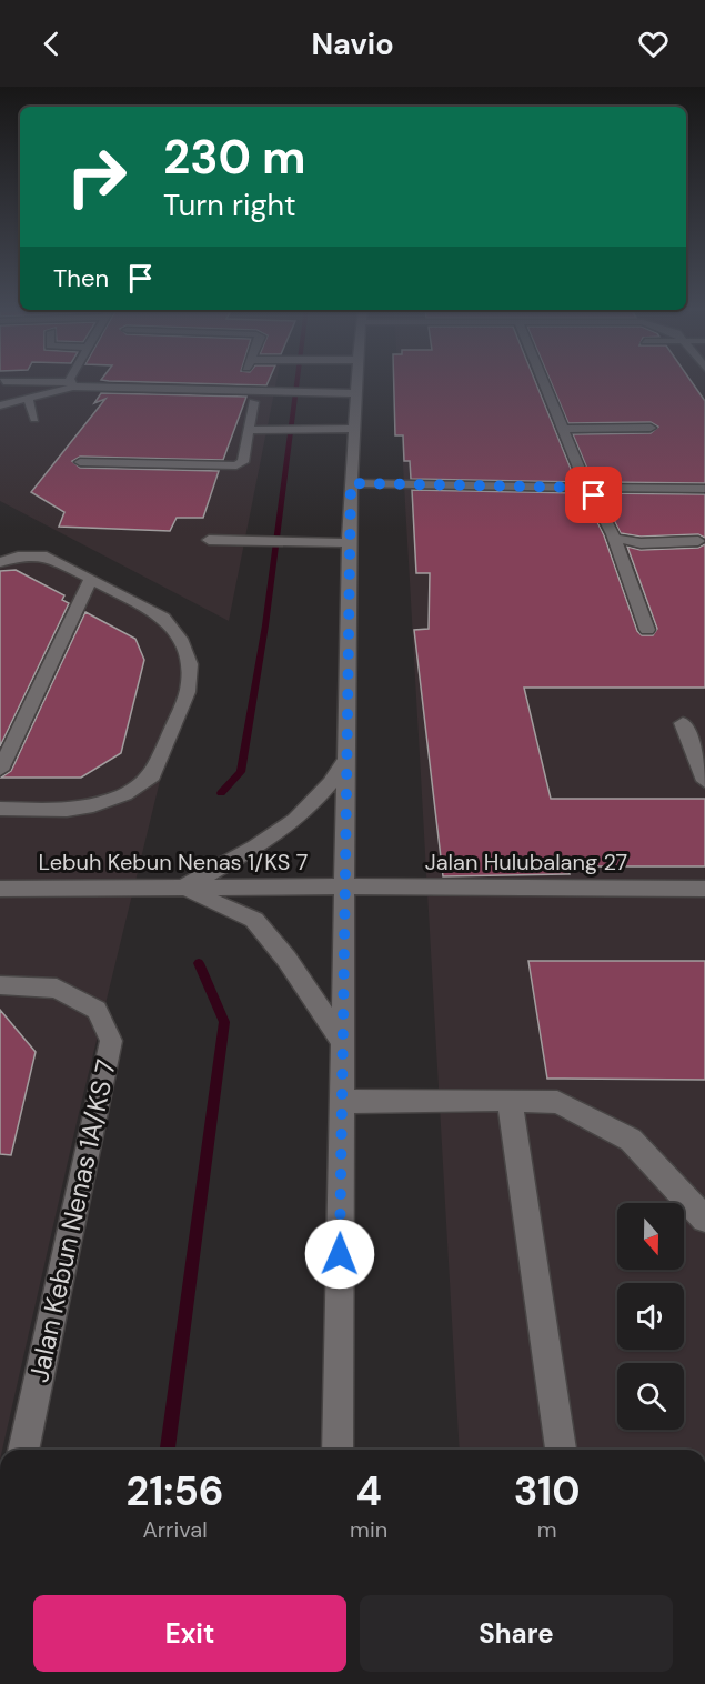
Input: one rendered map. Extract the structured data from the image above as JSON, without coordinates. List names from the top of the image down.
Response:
{
  "streets": {
    "street": ["Lebuh Kebun Nenas 1/KS 7", "Jalan Hulubalang 27", "Jalan Kebun Nenas 1A/KS 7"]
  },
  "crossings": [
    ["Lebuh Kebun Nenas 1/KS 7", "Jalan Hulubalang 27"]
  ],
  "north": "bottom",
  "page": {
    "header": "Navio",
    "turn": ["230 m", "Turn right"],
    "then": "Then",
    "eta": [
      "21:56",
      "Arrival",
      "4",
      "min",
      "310",
      "m"
    ],
    "buttons": ["Exit", "Share"]
  }
}
